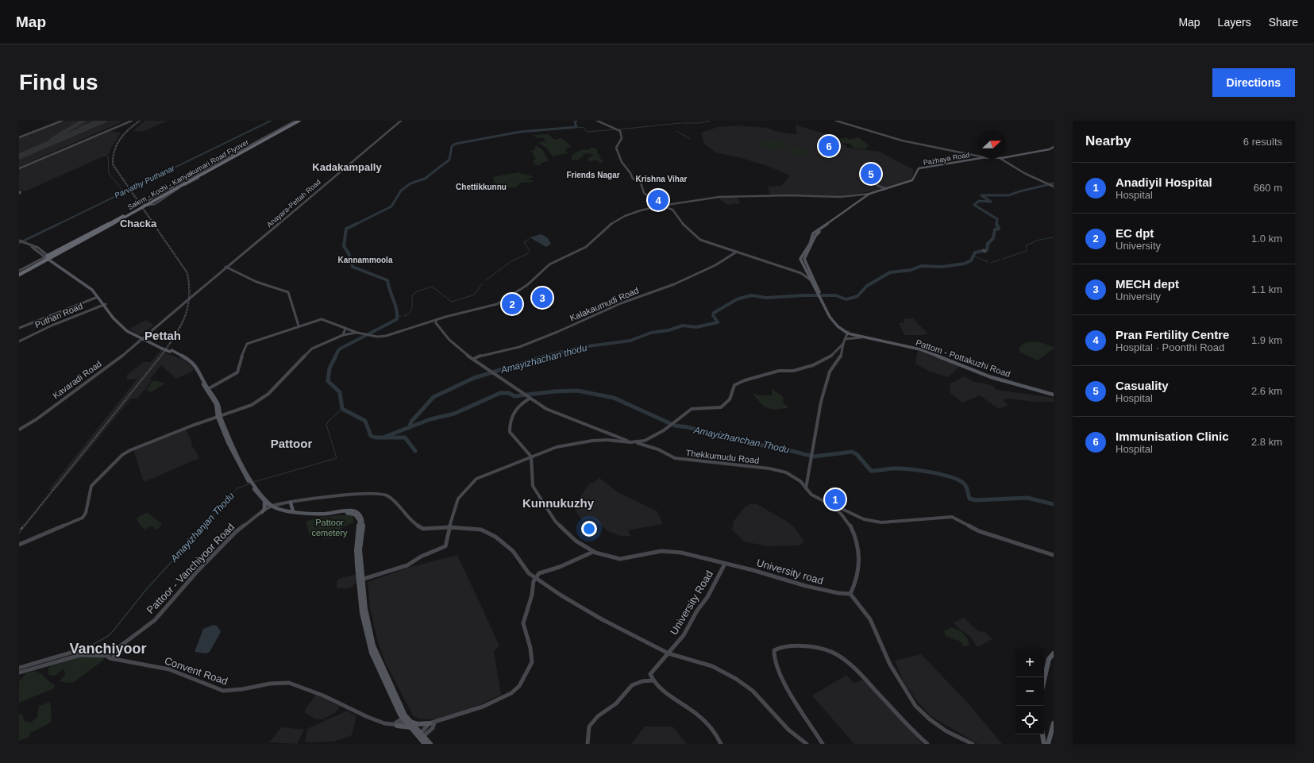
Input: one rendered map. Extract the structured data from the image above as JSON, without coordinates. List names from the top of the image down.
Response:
{
  "streets": {
    "highway": ["Salem - Kochi - Kanyakumari Road Flyover"],
    "main road": [
      "Pazhaya Road",
      "Anayara-Pettah Road",
      "Kalakaumudi Road",
      "Puthan Road",
      "Pattom - Pottakuzhi Road",
      "Kavaradi Road",
      "Thekkumudu Road",
      "Pattoor - Vanchiyoor Road",
      "University road",
      "University Road",
      "Convent Road"
    ]
  },
  "crossings": [
    ["Anayara-Pettah Road", "Kavaradi Road"],
    ["Pattoor - Vanchiyoor Road", "Convent Road"],
    ["University road", "University Road"]
  ],
  "districts": [
    "Kadakampally",
    "Friends Nagar",
    "Krishna Vihar",
    "Chettikkunnu",
    "Chacka",
    "Kannammoola",
    "Pettah",
    "Pattoor",
    "Kunnukuzhy",
    "Vanchiyoor"
  ],
  "water": [
    "Parvathy Puthanar",
    "Amayizhachan thodu",
    "Amayizhanchan Thodu",
    "Amayizhanjan Thodu"
  ],
  "parks": ["Pattoor cemetery"],
  "north": "right",
  "page": {
    "header": "Map",
    "nav": ["Map", "Layers", "Share"],
    "buttons": "Directions",
    "title": "Find us",
    "heading": ["Nearby", "6 results"],
    "pins": [
      "6",
      "5",
      "4",
      "3",
      "2",
      "1"
    ],
    "list": [
      {
        "mark": "1",
        "name": "Anadiyil Hospital",
        "note": "Hospital",
        "value": "660 m"
      },
      {
        "mark": "2",
        "name": "EC dpt",
        "note": "University",
        "value": "1.0 km"
      },
      {
        "mark": "3",
        "name": "MECH dept",
        "note": "University",
        "value": "1.1 km"
      },
      {
        "mark": "4",
        "name": "Pran Fertility Centre",
        "note": "Hospital · Poonthi Road",
        "value": "1.9 km"
      },
      {
        "mark": "5",
        "name": "Casuality",
        "note": "Hospital",
        "value": "2.6 km"
      },
      {
        "mark": "6",
        "name": "Immunisation Clinic",
        "note": "Hospital",
        "value": "2.8 km"
      }
    ],
    "map_buttons": ["+", "−"]
  }
}
